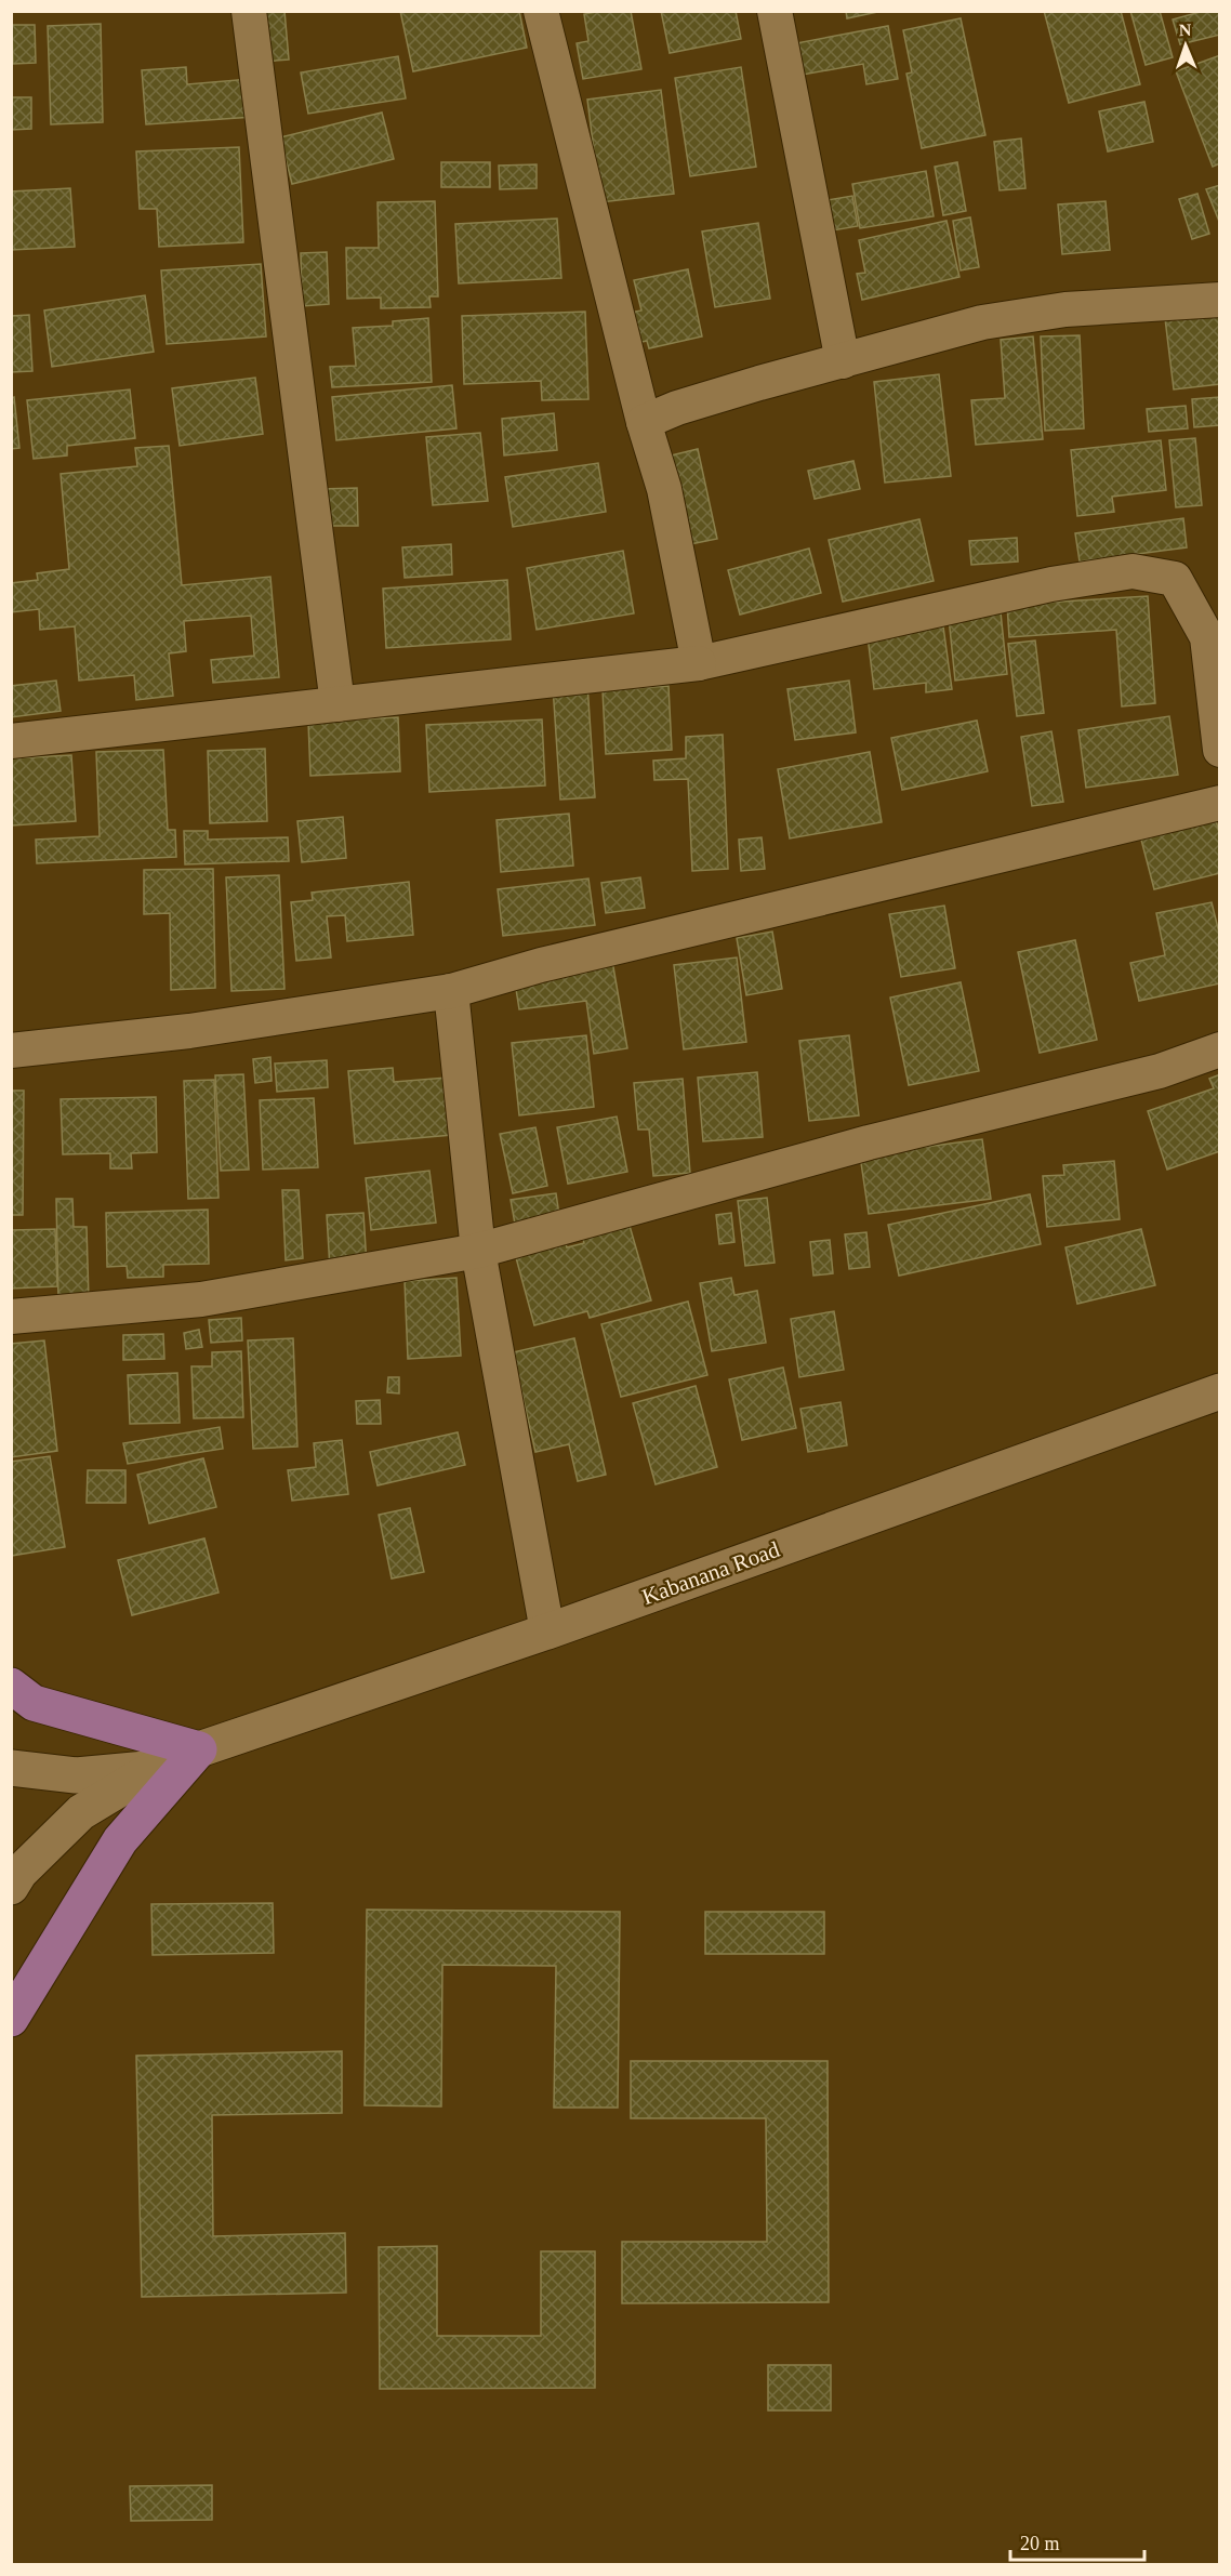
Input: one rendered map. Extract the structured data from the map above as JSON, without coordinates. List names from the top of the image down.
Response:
{
  "streets": {
    "street": ["Kabanana Road"]
  },
  "scale_bar": "20 m",
  "north": "top"
}
